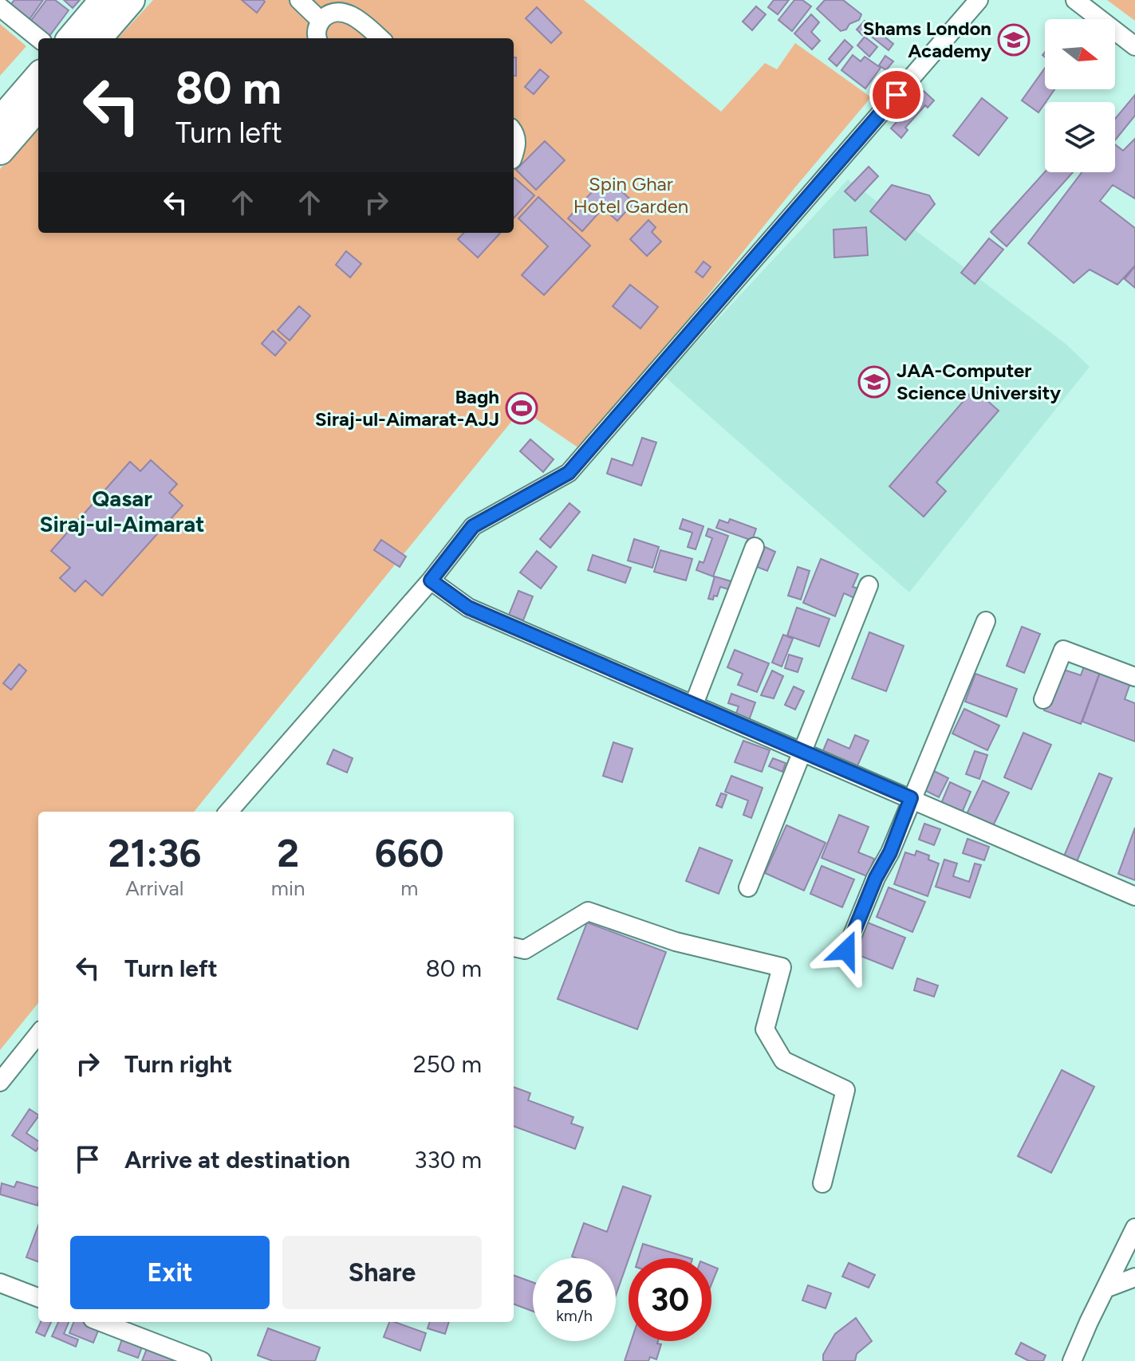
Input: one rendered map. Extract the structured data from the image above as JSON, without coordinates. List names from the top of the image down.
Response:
{
  "districts": ["Qasar Siraj-ul-Aimarat"],
  "parks": ["Spin Ghar Hotel Garden"],
  "places": {
    "school or university": ["Shams London Academy", "JAA-Computer Science University"],
    "sports": ["Bagh Siraj-ul-Aimarat-AJJ"]
  },
  "north": "right",
  "page": {
    "turn": ["80 m", "Turn left"],
    "eta": [
      "21:36",
      "Arrival",
      "2",
      "min",
      "660",
      "m"
    ],
    "list": [
      {
        "name": "Turn left",
        "value": "80 m"
      },
      {
        "name": "Turn right",
        "value": "250 m"
      },
      {
        "name": "Arrive at destination",
        "value": "330 m"
      }
    ],
    "buttons": ["Exit", "Share"],
    "speed": "26 km/h",
    "limit": "30"
  }
}
